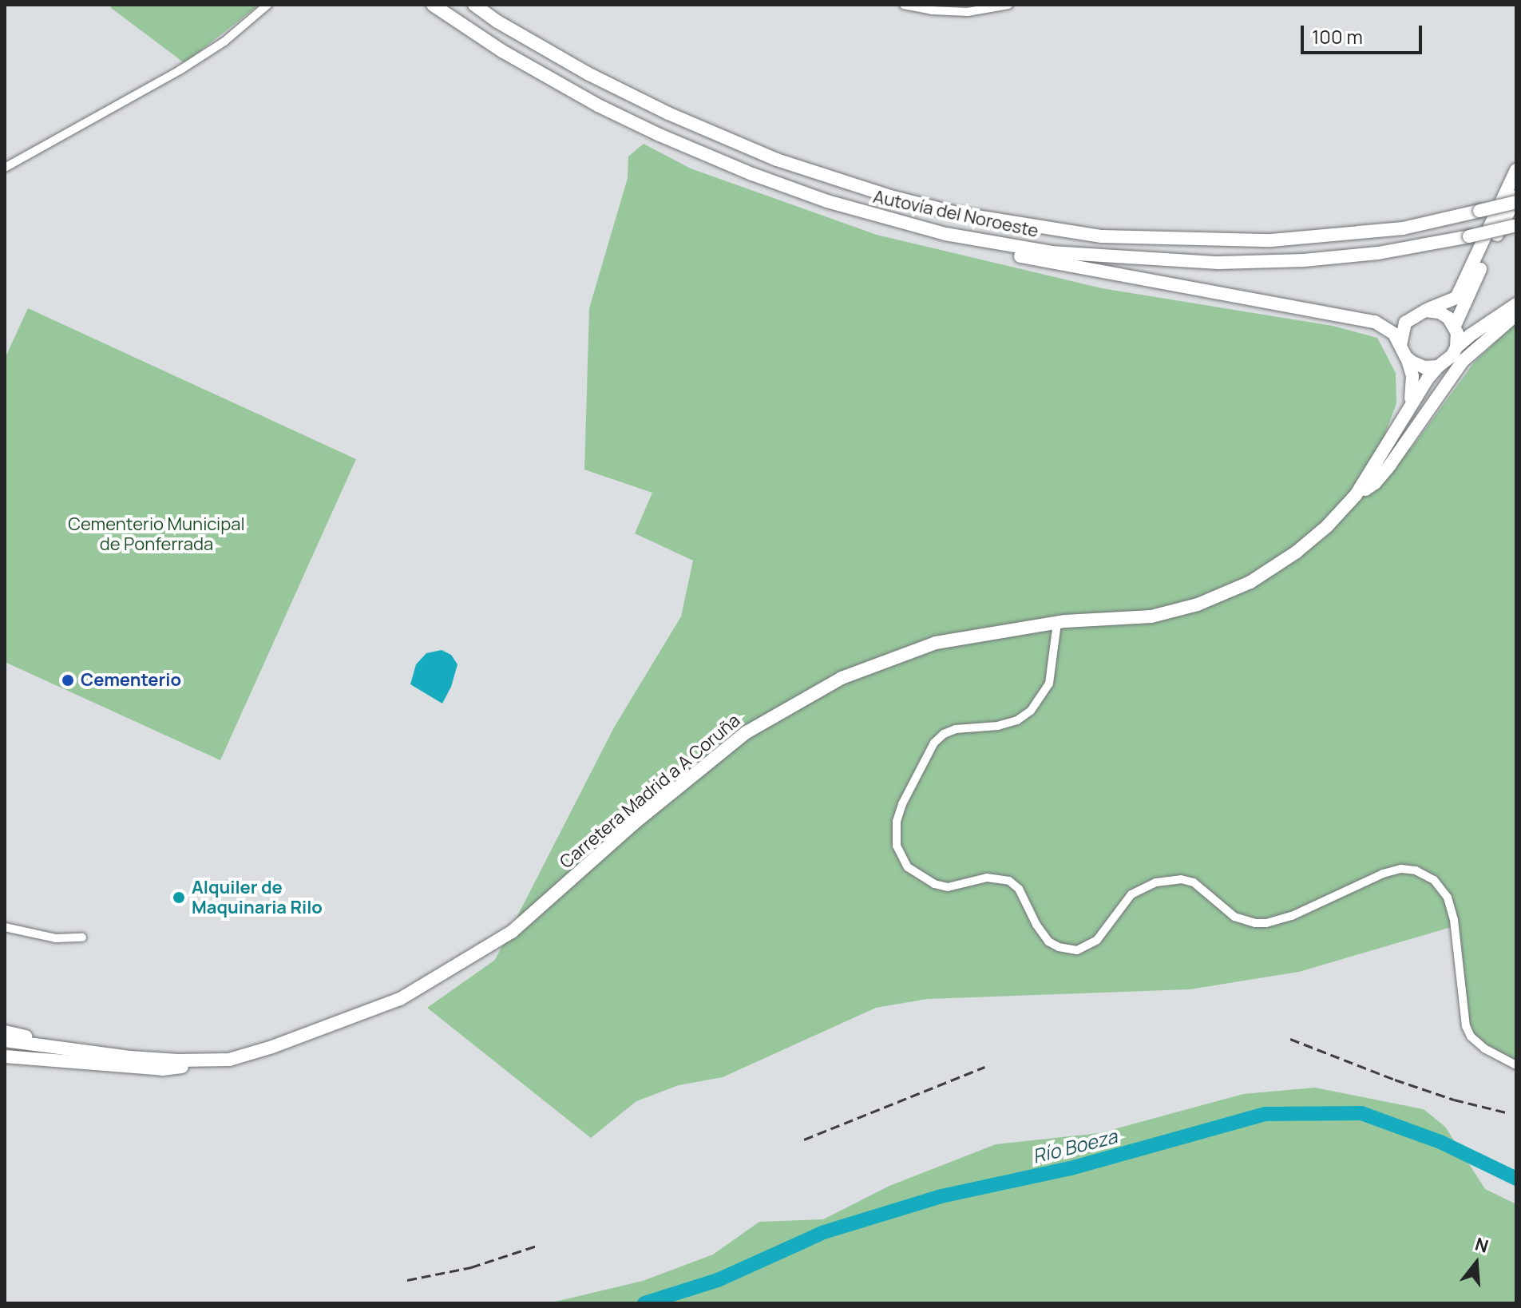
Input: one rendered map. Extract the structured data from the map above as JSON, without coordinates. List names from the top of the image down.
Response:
{
  "streets": {
    "highway": ["Autovía del Noroeste", "Carretera Madrid a A Coruña"]
  },
  "water": ["Río Boeza"],
  "parks": ["Cementerio Municipal de Ponferrada"],
  "places": ["Cementerio", "Alquiler de Maquinaria Rilo"],
  "scale_bar": "100 m",
  "north": "top"
}
